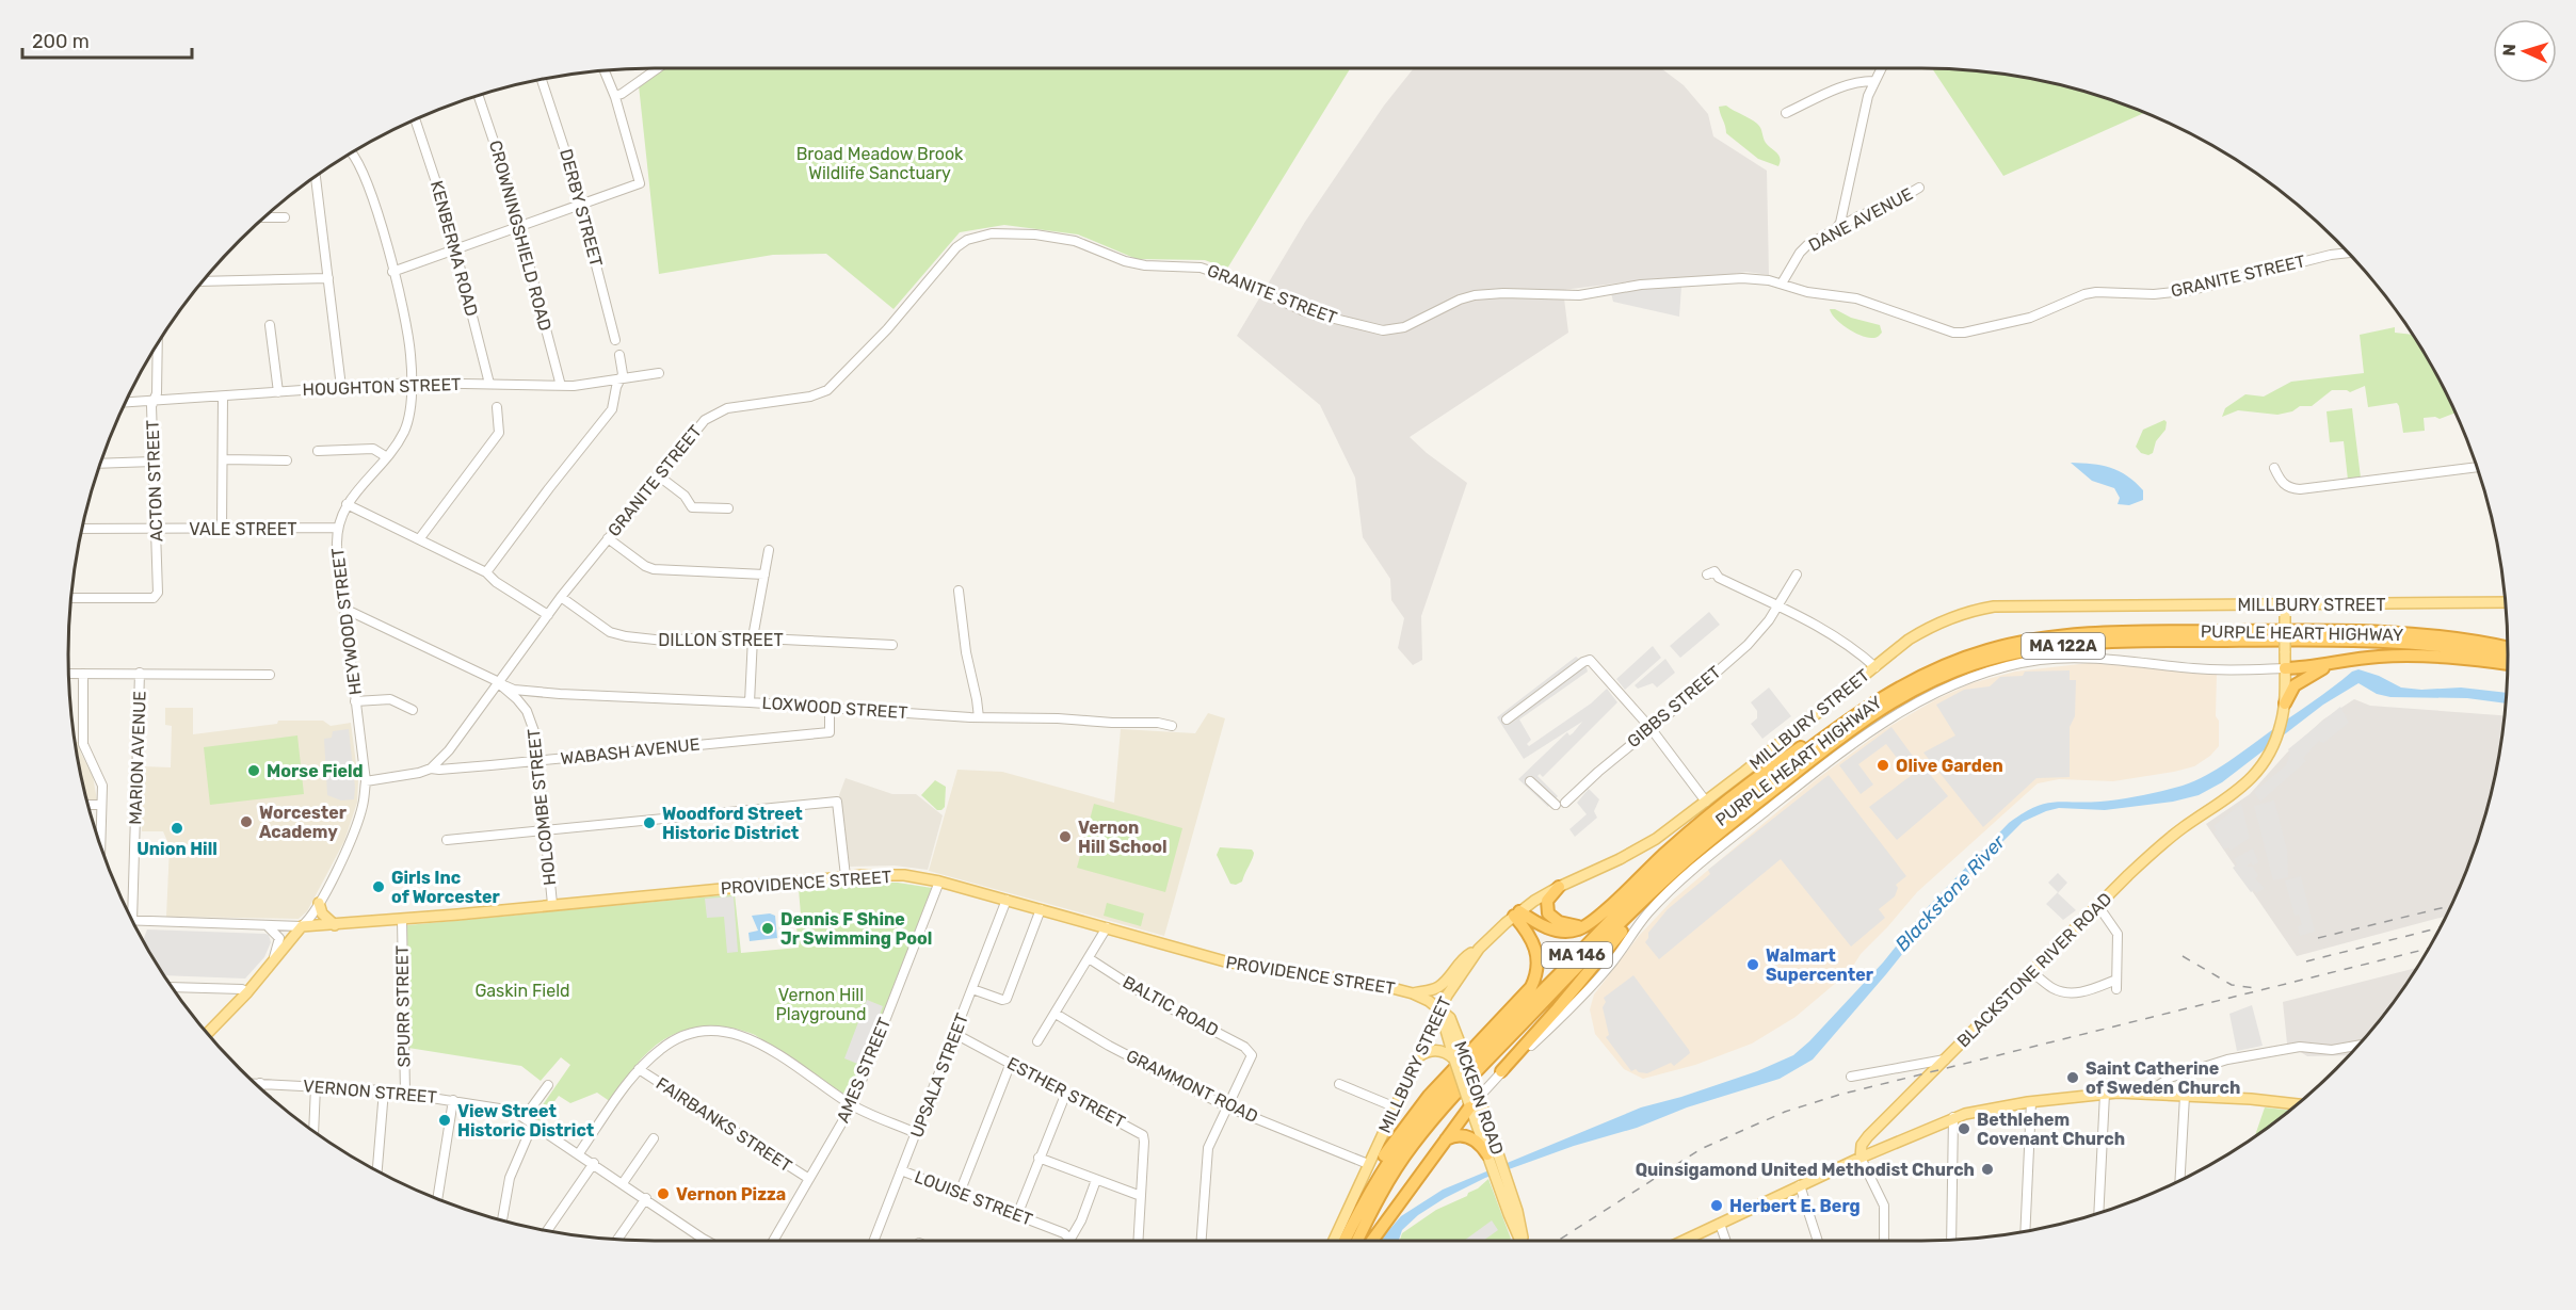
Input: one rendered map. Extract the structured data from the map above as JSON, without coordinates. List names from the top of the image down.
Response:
{
  "streets": {
    "highway": ["PURPLE HEART HIGHWAY", "MA 122A", "MA 146"],
    "main road": [
      "MILLBURY STREET",
      "PROVIDENCE STREET",
      "BLACKSTONE RIVER ROAD",
      "MCKEON ROAD"
    ],
    "street": [
      "DERBY STREET",
      "DANE AVENUE",
      "CROWNINGSHIELD ROAD",
      "KENBERMA ROAD",
      "GRANITE STREET",
      "HOUGHTON STREET",
      "ACTON STREET",
      "VALE STREET",
      "HEYWOOD STREET",
      "DILLON STREET",
      "GIBBS STREET",
      "LOXWOOD STREET",
      "WABASH AVENUE",
      "MARION AVENUE",
      "HOLCOMBE STREET",
      "SPURR STREET",
      "BALTIC ROAD",
      "AMES STREET",
      "UPSALA STREET",
      "GRAMMONT ROAD",
      "VERNON STREET",
      "ESTHER STREET",
      "FAIRBANKS STREET",
      "LOUISE STREET"
    ]
  },
  "crossings": [
    ["DANE AVENUE", "GRANITE STREET"],
    ["CROWNINGSHIELD ROAD", "HOUGHTON STREET"],
    ["KENBERMA ROAD", "HOUGHTON STREET"],
    ["GRANITE STREET", "DILLON STREET"],
    ["GRANITE STREET", "LOXWOOD STREET"],
    ["GRANITE STREET", "WABASH AVENUE"],
    ["GRANITE STREET", "HOLCOMBE STREET"],
    ["HOUGHTON STREET", "ACTON STREET"],
    ["HOUGHTON STREET", "HEYWOOD STREET"],
    ["ACTON STREET", "VALE STREET"],
    ["VALE STREET", "HEYWOOD STREET"],
    ["MILLBURY STREET", "PROVIDENCE STREET"],
    ["MILLBURY STREET", "BLACKSTONE RIVER ROAD"],
    ["MILLBURY STREET", "GRAMMONT ROAD"],
    ["MILLBURY STREET", "MCKEON ROAD"],
    ["HEYWOOD STREET", "PROVIDENCE STREET"],
    ["PURPLE HEART HIGHWAY", "MA 122A"],
    ["MA 122A", "MCKEON ROAD"],
    ["LOXWOOD STREET", "WABASH AVENUE"],
    ["LOXWOOD STREET", "HOLCOMBE STREET"],
    ["WABASH AVENUE", "HOLCOMBE STREET"],
    ["MARION AVENUE", "PROVIDENCE STREET"],
    ["HOLCOMBE STREET", "PROVIDENCE STREET"],
    ["PROVIDENCE STREET", "SPURR STREET"],
    ["PROVIDENCE STREET", "AMES STREET"],
    ["PROVIDENCE STREET", "UPSALA STREET"],
    ["PROVIDENCE STREET", "MCKEON ROAD"],
    ["SPURR STREET", "VERNON STREET"],
    ["BALTIC ROAD", "GRAMMONT ROAD"],
    ["AMES STREET", "FAIRBANKS STREET"],
    ["UPSALA STREET", "ESTHER STREET"],
    ["UPSALA STREET", "LOUISE STREET"]
  ],
  "water": ["Blackstone River"],
  "parks": ["Broad Meadow Brook Wildlife Sanctuary", "Gaskin Field", "Vernon Hill Playground"],
  "places": [
    "Olive Garden",
    "Morse Field",
    "Worcester Academy",
    "Woodford Street Historic District",
    "Union Hill",
    "Vernon Hill School",
    "Girls Inc of Worcester",
    "Dennis F Shine Jr Swimming Pool",
    "Walmart Supercenter",
    "Saint Catherine of Sweden Church",
    "View Street Historic District",
    "Bethlehem Covenant Church",
    "Quinsigamond United Methodist Church",
    "Vernon Pizza",
    "Herbert E. Berg"
  ],
  "scale_bar": "200 m",
  "north": "left"
}
